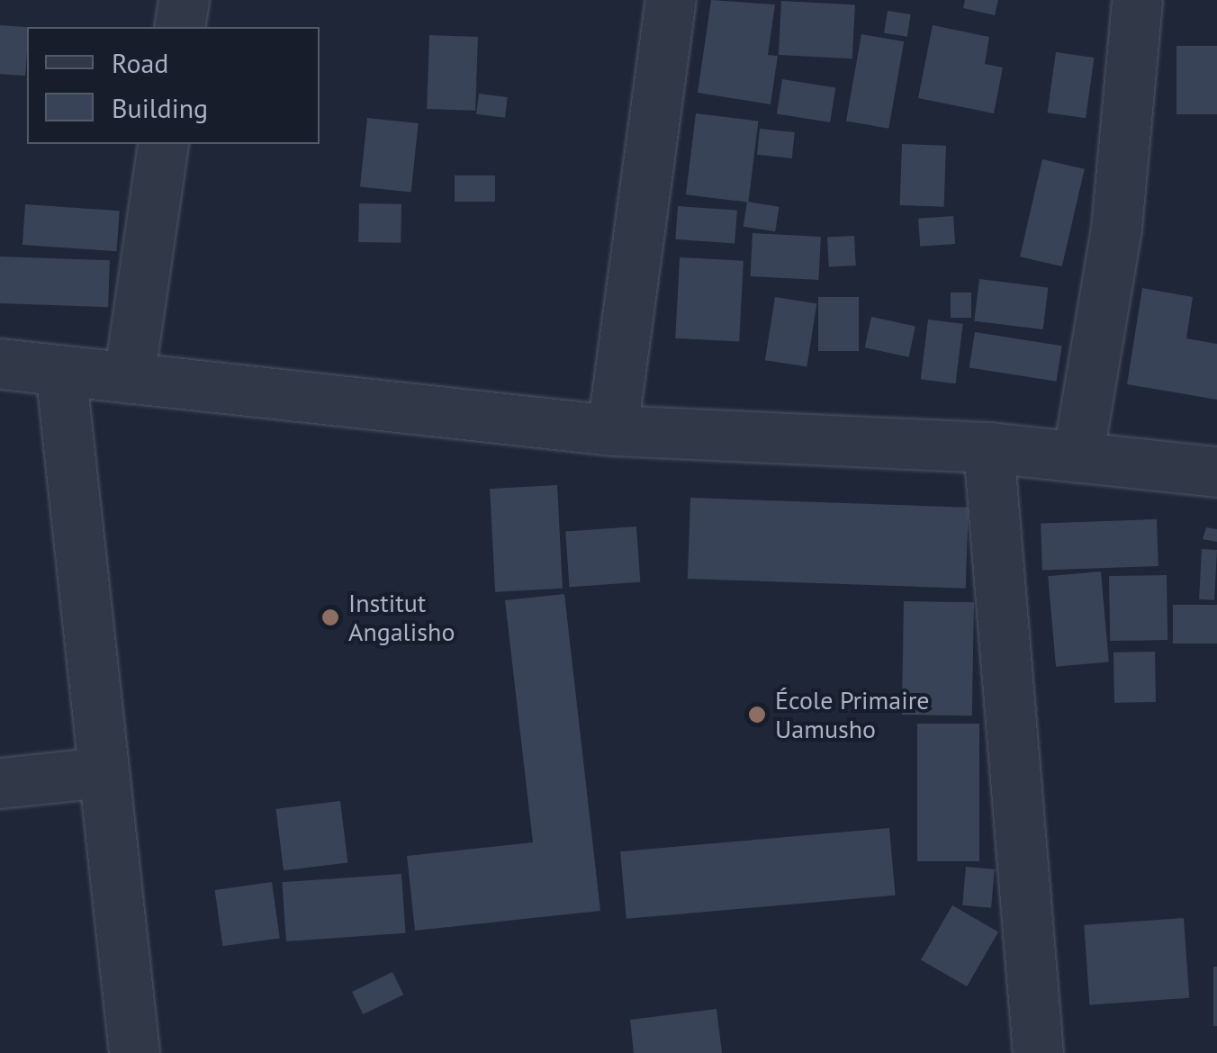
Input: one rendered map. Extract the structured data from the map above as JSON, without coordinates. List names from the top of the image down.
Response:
{
  "places": ["Institut Angalisho", "École Primaire Uamusho"],
  "legend": ["Road", "Building"]
}
